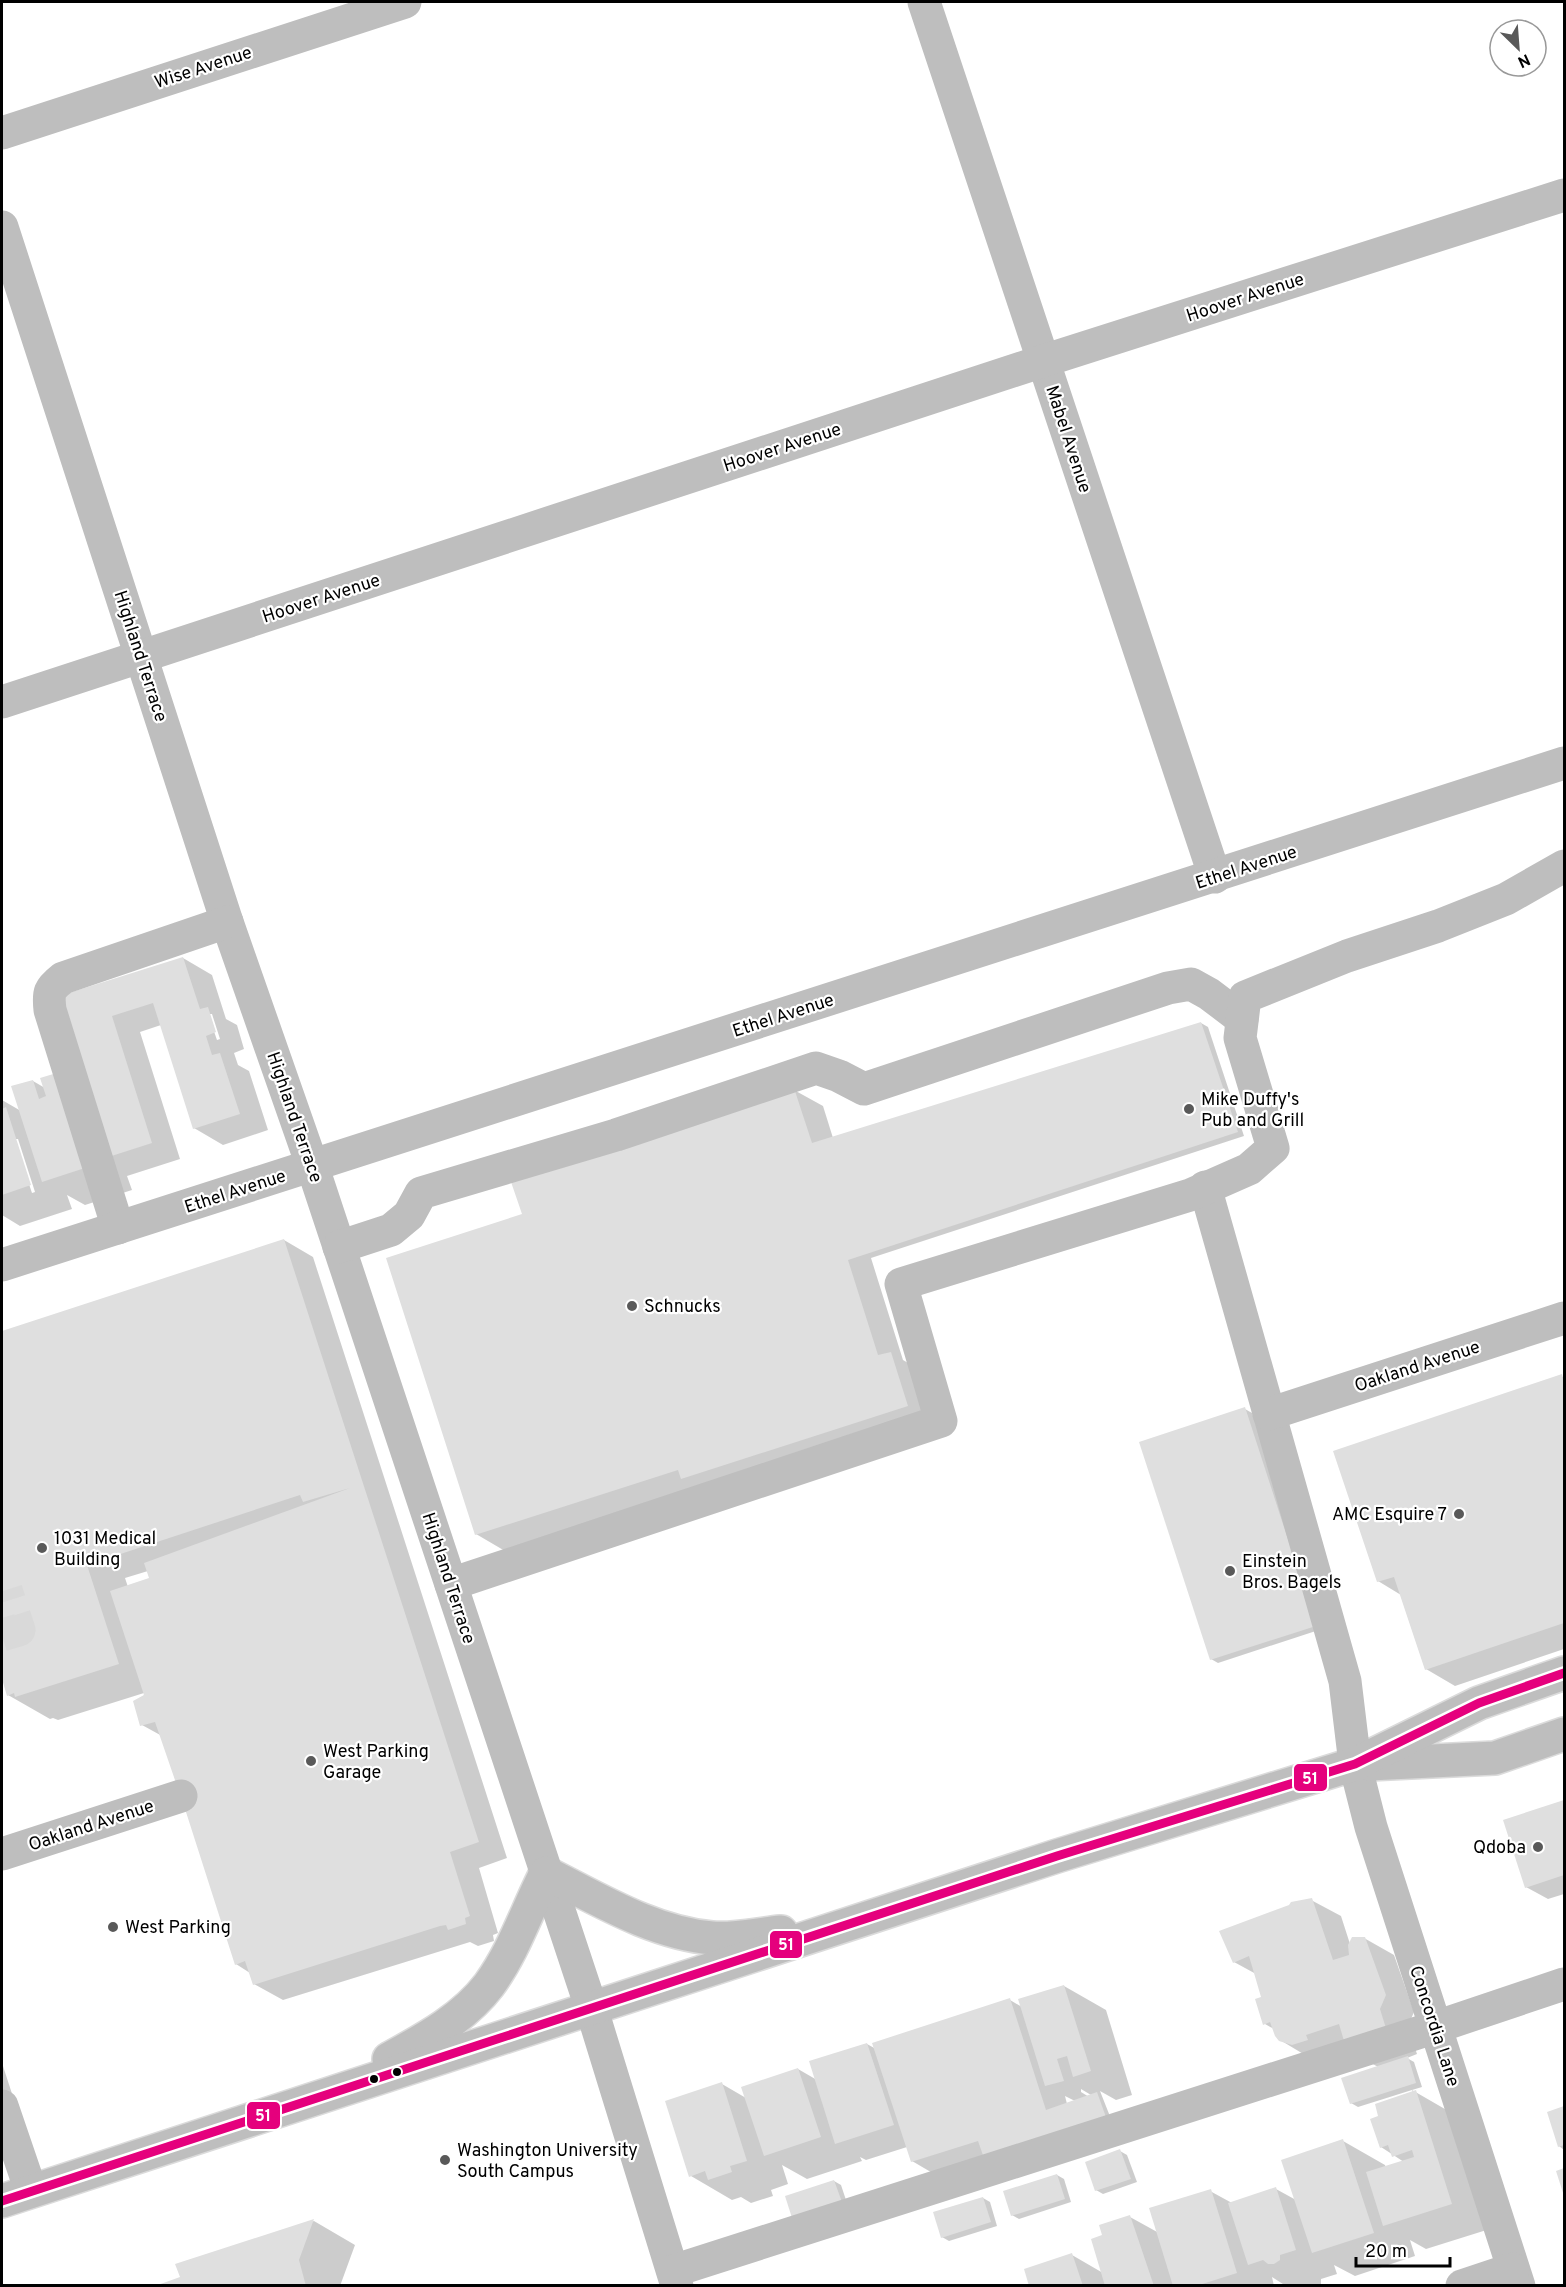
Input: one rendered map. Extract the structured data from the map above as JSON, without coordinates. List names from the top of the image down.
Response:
{
  "streets": {
    "street": [
      "Wise Avenue",
      "Hoover Avenue",
      "Mabel Avenue",
      "Highland Terrace",
      "Ethel Avenue",
      "Oakland Avenue",
      "Concordia Lane"
    ]
  },
  "crossings": [
    ["Hoover Avenue", "Mabel Avenue"],
    ["Hoover Avenue", "Highland Terrace"],
    ["Mabel Avenue", "Ethel Avenue"],
    ["Highland Terrace", "Ethel Avenue"],
    ["Oakland Avenue", "Concordia Lane"]
  ],
  "places": [
    "Mike Duffy's Pub and Grill",
    "Schnucks",
    "AMC Esquire 7",
    "1031 Medical Building",
    "Einstein Bros. Bagels",
    "West Parking Garage",
    "Qdoba",
    "West Parking",
    "Washington University South Campus"
  ],
  "lines": ["transit line 51"],
  "scale_bar": "20 m",
  "north": "bottom right"
}
